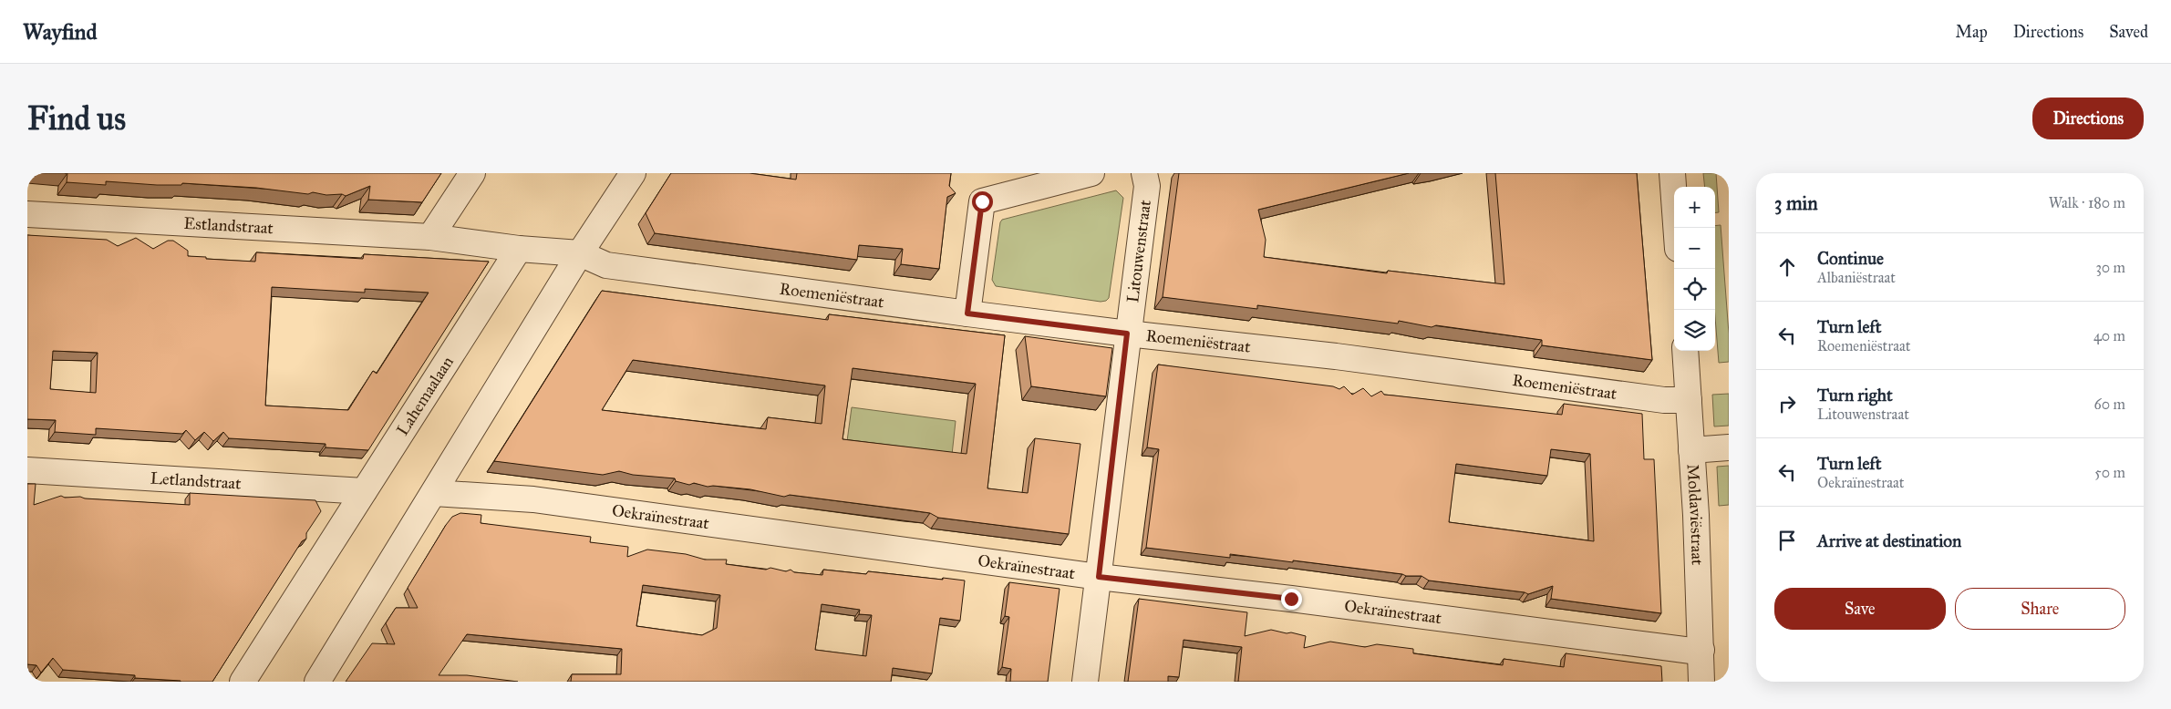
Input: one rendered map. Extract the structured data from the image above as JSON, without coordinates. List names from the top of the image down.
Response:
{
  "streets": {
    "street": [
      "Estlandstraat",
      "Litouwenstraat",
      "Roemeniëstraat",
      "Lahemaalaan",
      "Letlandstraat",
      "Moldaviëstraat",
      "Oekraïnestraat"
    ]
  },
  "crossings": [
    ["Litouwenstraat", "Roemeniëstraat"],
    ["Litouwenstraat", "Oekraïnestraat"],
    ["Roemeniëstraat", "Lahemaalaan"],
    ["Roemeniëstraat", "Moldaviëstraat"],
    ["Lahemaalaan", "Letlandstraat"],
    ["Moldaviëstraat", "Oekraïnestraat"]
  ],
  "page": {
    "header": "Wayfind",
    "nav": ["Map", "Directions", "Saved"],
    "buttons": [
      "Directions",
      ["Save", "Share"]
    ],
    "title": "Find us",
    "heading": ["3 min", "Walk · 180 m"],
    "map_buttons": ["+", "−"],
    "list": [
      ["Continue", "Albaniëstraat", "30 m"],
      ["Turn left", "Roemeniëstraat", "40 m"],
      ["Turn right", "Litouwenstraat", "60 m"],
      ["Turn left", "Oekraïnestraat", "50 m"],
      "Arrive at destination"
    ]
  }
}
